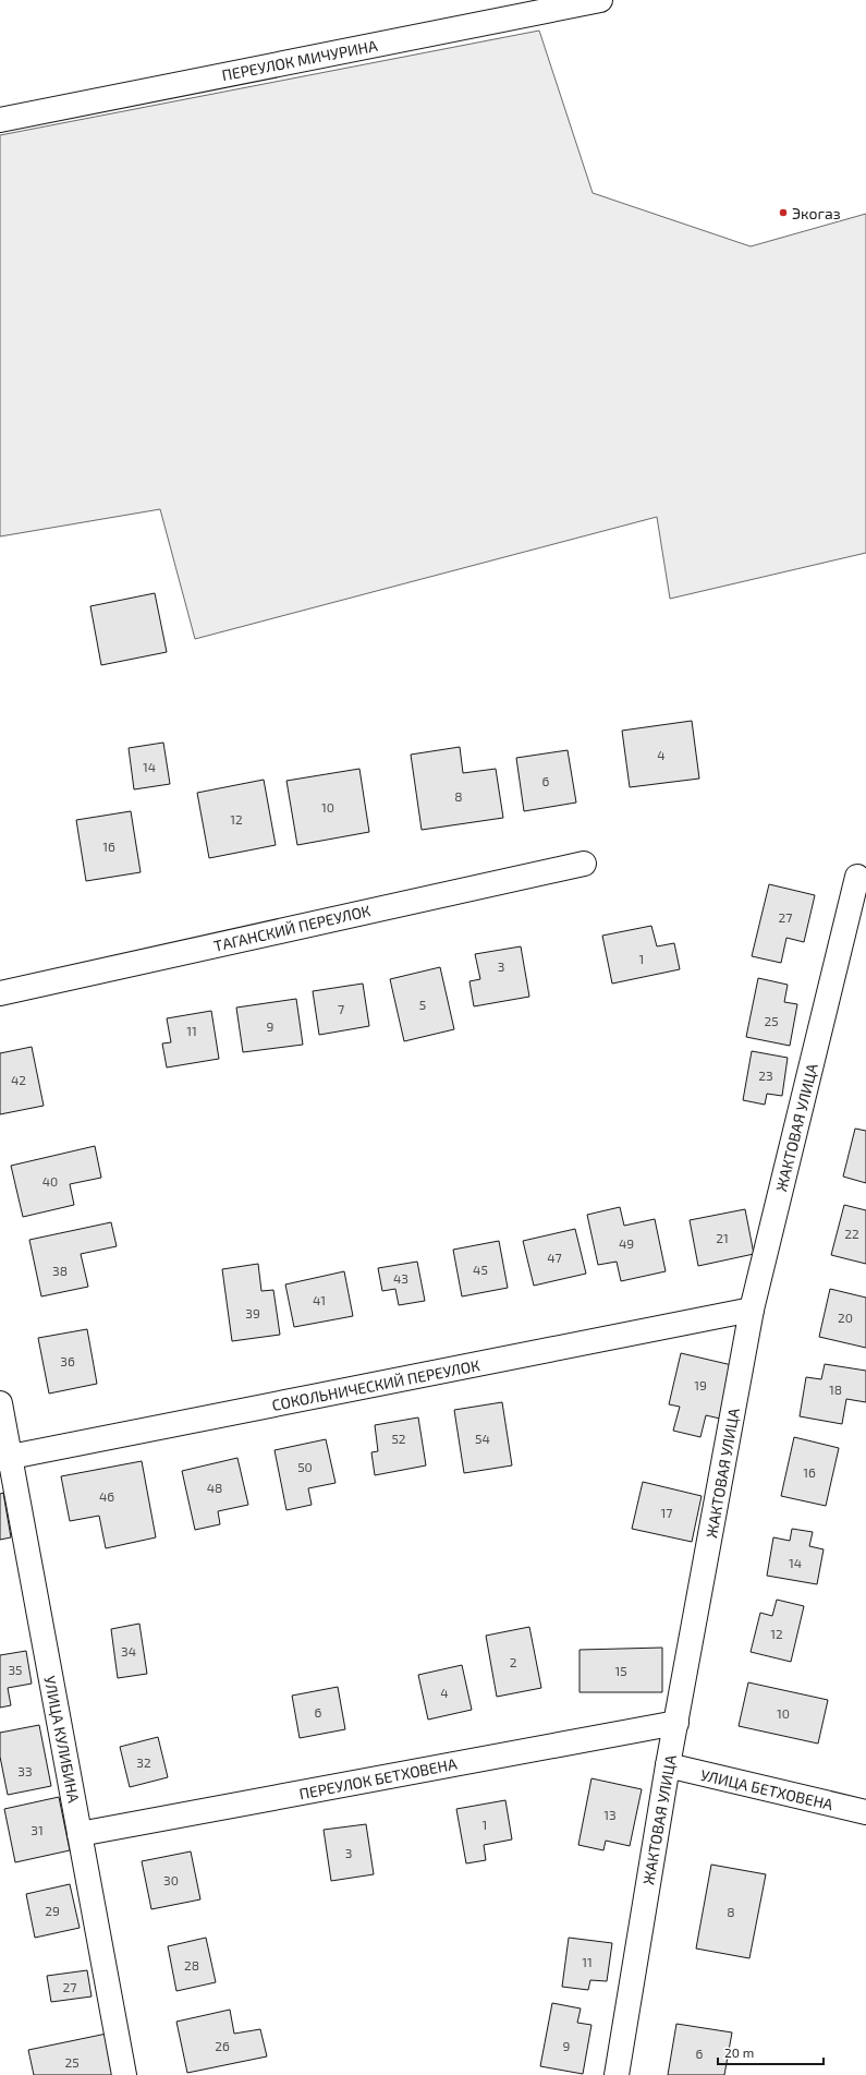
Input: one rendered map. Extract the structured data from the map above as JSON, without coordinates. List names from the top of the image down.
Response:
{
  "streets": {
    "street": [
      "ПЕРЕУЛОК МИЧУРИНА",
      "ТАГАНСКИЙ ПЕРЕУЛОК",
      "ЖАКТОВАЯ УЛИЦА",
      "СОКОЛЬНИЧЕСКИЙ ПЕРЕУЛОК",
      "УЛИЦА КУЛИБИНА",
      "ПЕРЕУЛОК БЕТХОВЕНА",
      "УЛИЦА БЕТХОВЕНА"
    ]
  },
  "crossings": [
    ["ЖАКТОВАЯ УЛИЦА", "СОКОЛЬНИЧЕСКИЙ ПЕРЕУЛОК"],
    ["ЖАКТОВАЯ УЛИЦА", "ПЕРЕУЛОК БЕТХОВЕНА"],
    ["ЖАКТОВАЯ УЛИЦА", "УЛИЦА БЕТХОВЕНА"],
    ["СОКОЛЬНИЧЕСКИЙ ПЕРЕУЛОК", "УЛИЦА КУЛИБИНА"],
    ["УЛИЦА КУЛИБИНА", "ПЕРЕУЛОК БЕТХОВЕНА"]
  ],
  "places": ["Экогаз"],
  "house_numbers": [
    "4",
    "14",
    "6",
    "8",
    "10",
    "12",
    "16",
    "27",
    "1",
    "3",
    "5",
    "7",
    "25",
    "9",
    "11",
    "23",
    "42",
    "40",
    "22",
    "21",
    "49",
    "47",
    "45",
    "38",
    "43",
    "41",
    "39",
    "20",
    "36",
    "19",
    "18",
    "52",
    "54",
    "50",
    "16",
    "48",
    "46",
    "17",
    "14",
    "12",
    "34",
    "2",
    "35",
    "15",
    "4",
    "6",
    "10",
    "32",
    "33",
    "13",
    "1",
    "31",
    "3",
    "30",
    "29",
    "8",
    "11",
    "28",
    "27",
    "26",
    "9",
    "6",
    "25"
  ],
  "scale_bar": "20 m"
}
